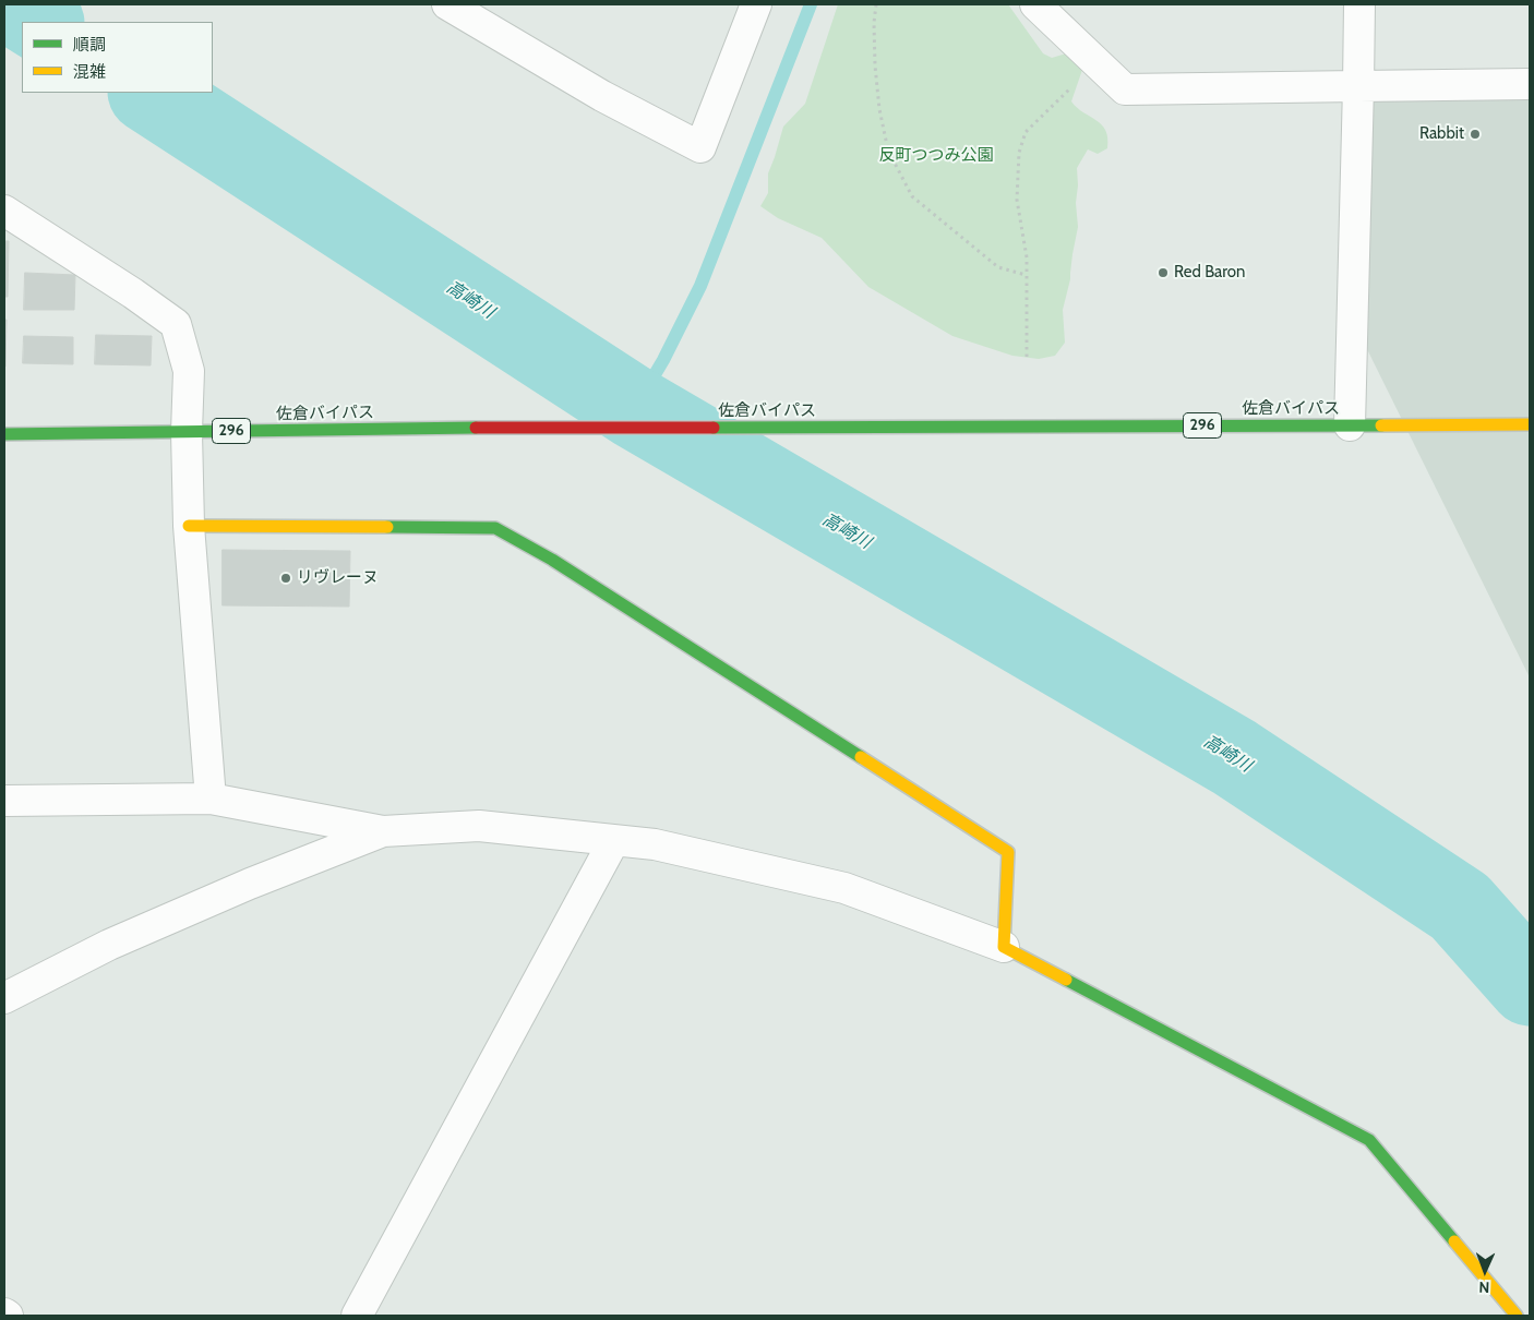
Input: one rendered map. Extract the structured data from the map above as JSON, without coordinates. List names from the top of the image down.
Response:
{
  "streets": {
    "main road": ["佐倉バイパス", "296"]
  },
  "water": ["高崎川"],
  "parks": ["反町つつみ公園"],
  "places": ["Rabbit", "Red Baron", "リヴレーヌ"],
  "legend": ["順調", "混雑"],
  "north": "bottom"
}
